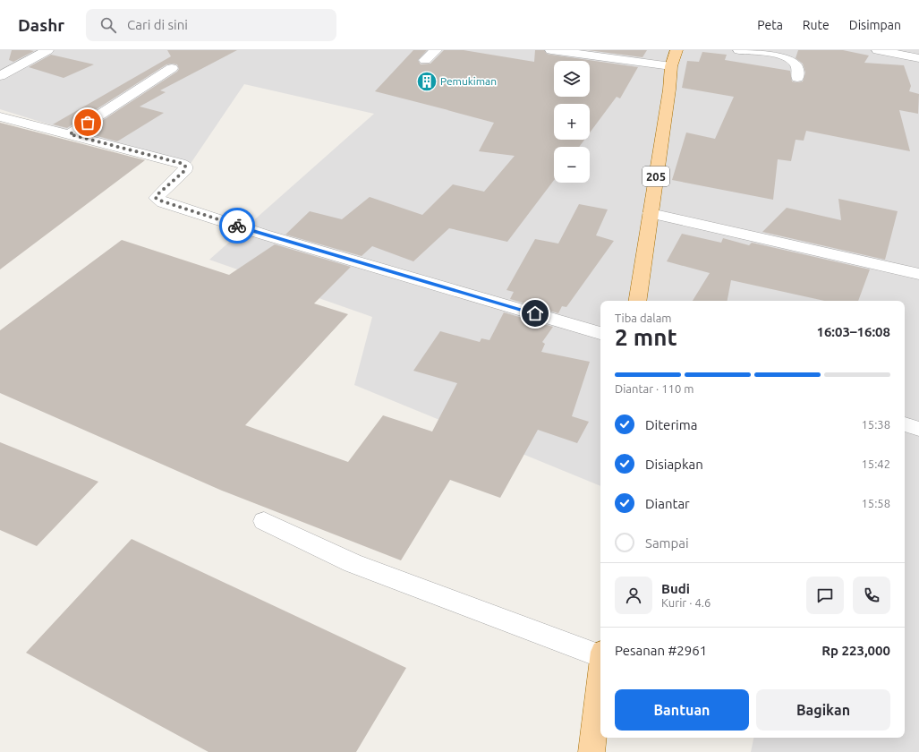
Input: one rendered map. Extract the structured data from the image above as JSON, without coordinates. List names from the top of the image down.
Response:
{
  "streets": {
    "main road": ["205"]
  },
  "places": {
    "building": ["Pemukiman"]
  },
  "page": {
    "header": "Dashr",
    "search": "Cari di sini",
    "nav": ["Peta", "Rute", "Disimpan"],
    "map_buttons": ["+", "−"],
    "heading": ["2 mnt", "Tiba dalam", "16:03–16:08"],
    "panel": [
      "Budi",
      "Kurir · 4.6",
      "Pesanan #2961",
      "Rp 223,000"
    ],
    "bar": "Diantar · 110 m",
    "list": [
      ["Diterima", "15:38"],
      ["Disiapkan", "15:42"],
      ["Diantar", "15:58"],
      "Sampai"
    ],
    "buttons": ["Bantuan", "Bagikan"]
  }
}
